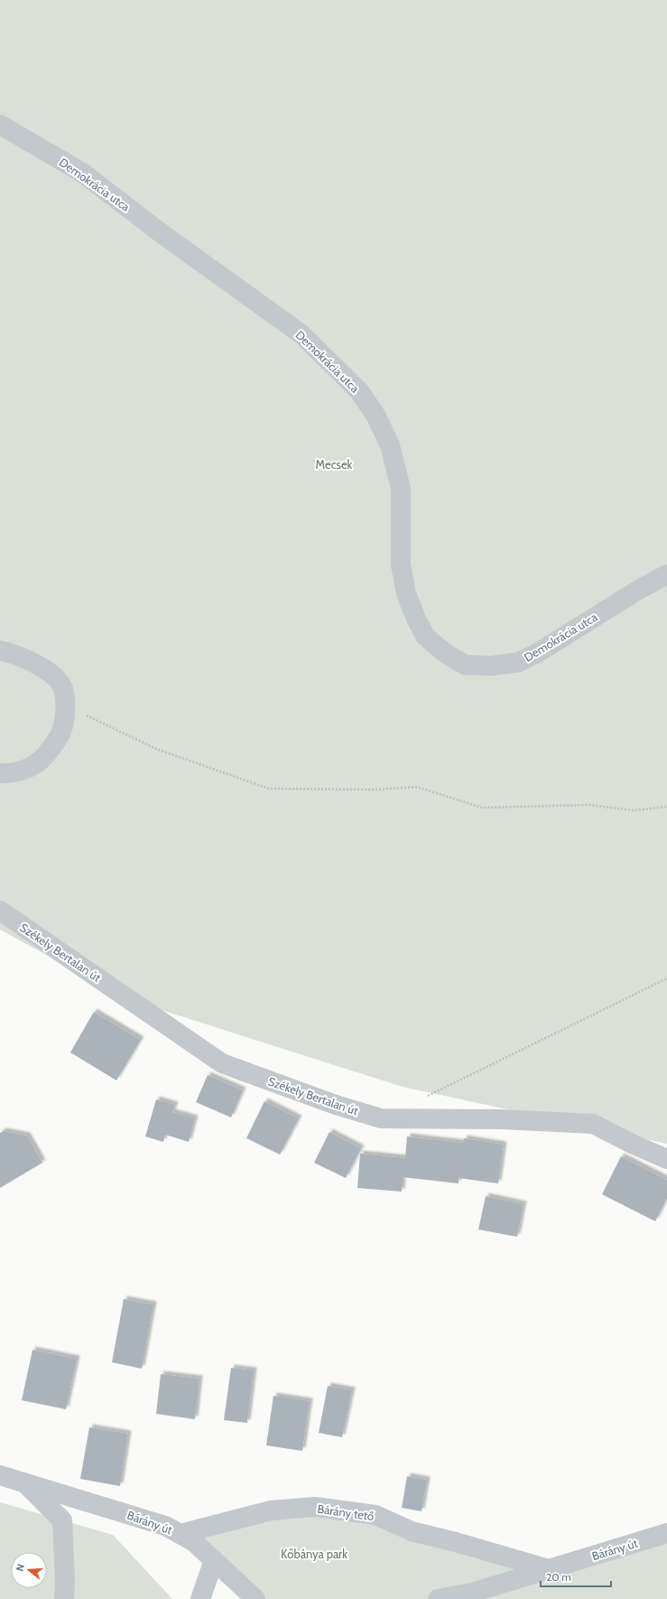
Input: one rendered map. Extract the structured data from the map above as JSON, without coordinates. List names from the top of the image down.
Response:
{
  "streets": {
    "street": [
      "Demokrácia utca",
      "Székely Bertalan út",
      "Bárány tető",
      "Bárány út"
    ]
  },
  "crossings": [
    ["Bárány tető", "Bárány út"]
  ],
  "parks": ["Mecsek", "Kőbánya park"],
  "scale_bar": "20 m",
  "north": "left"
}
